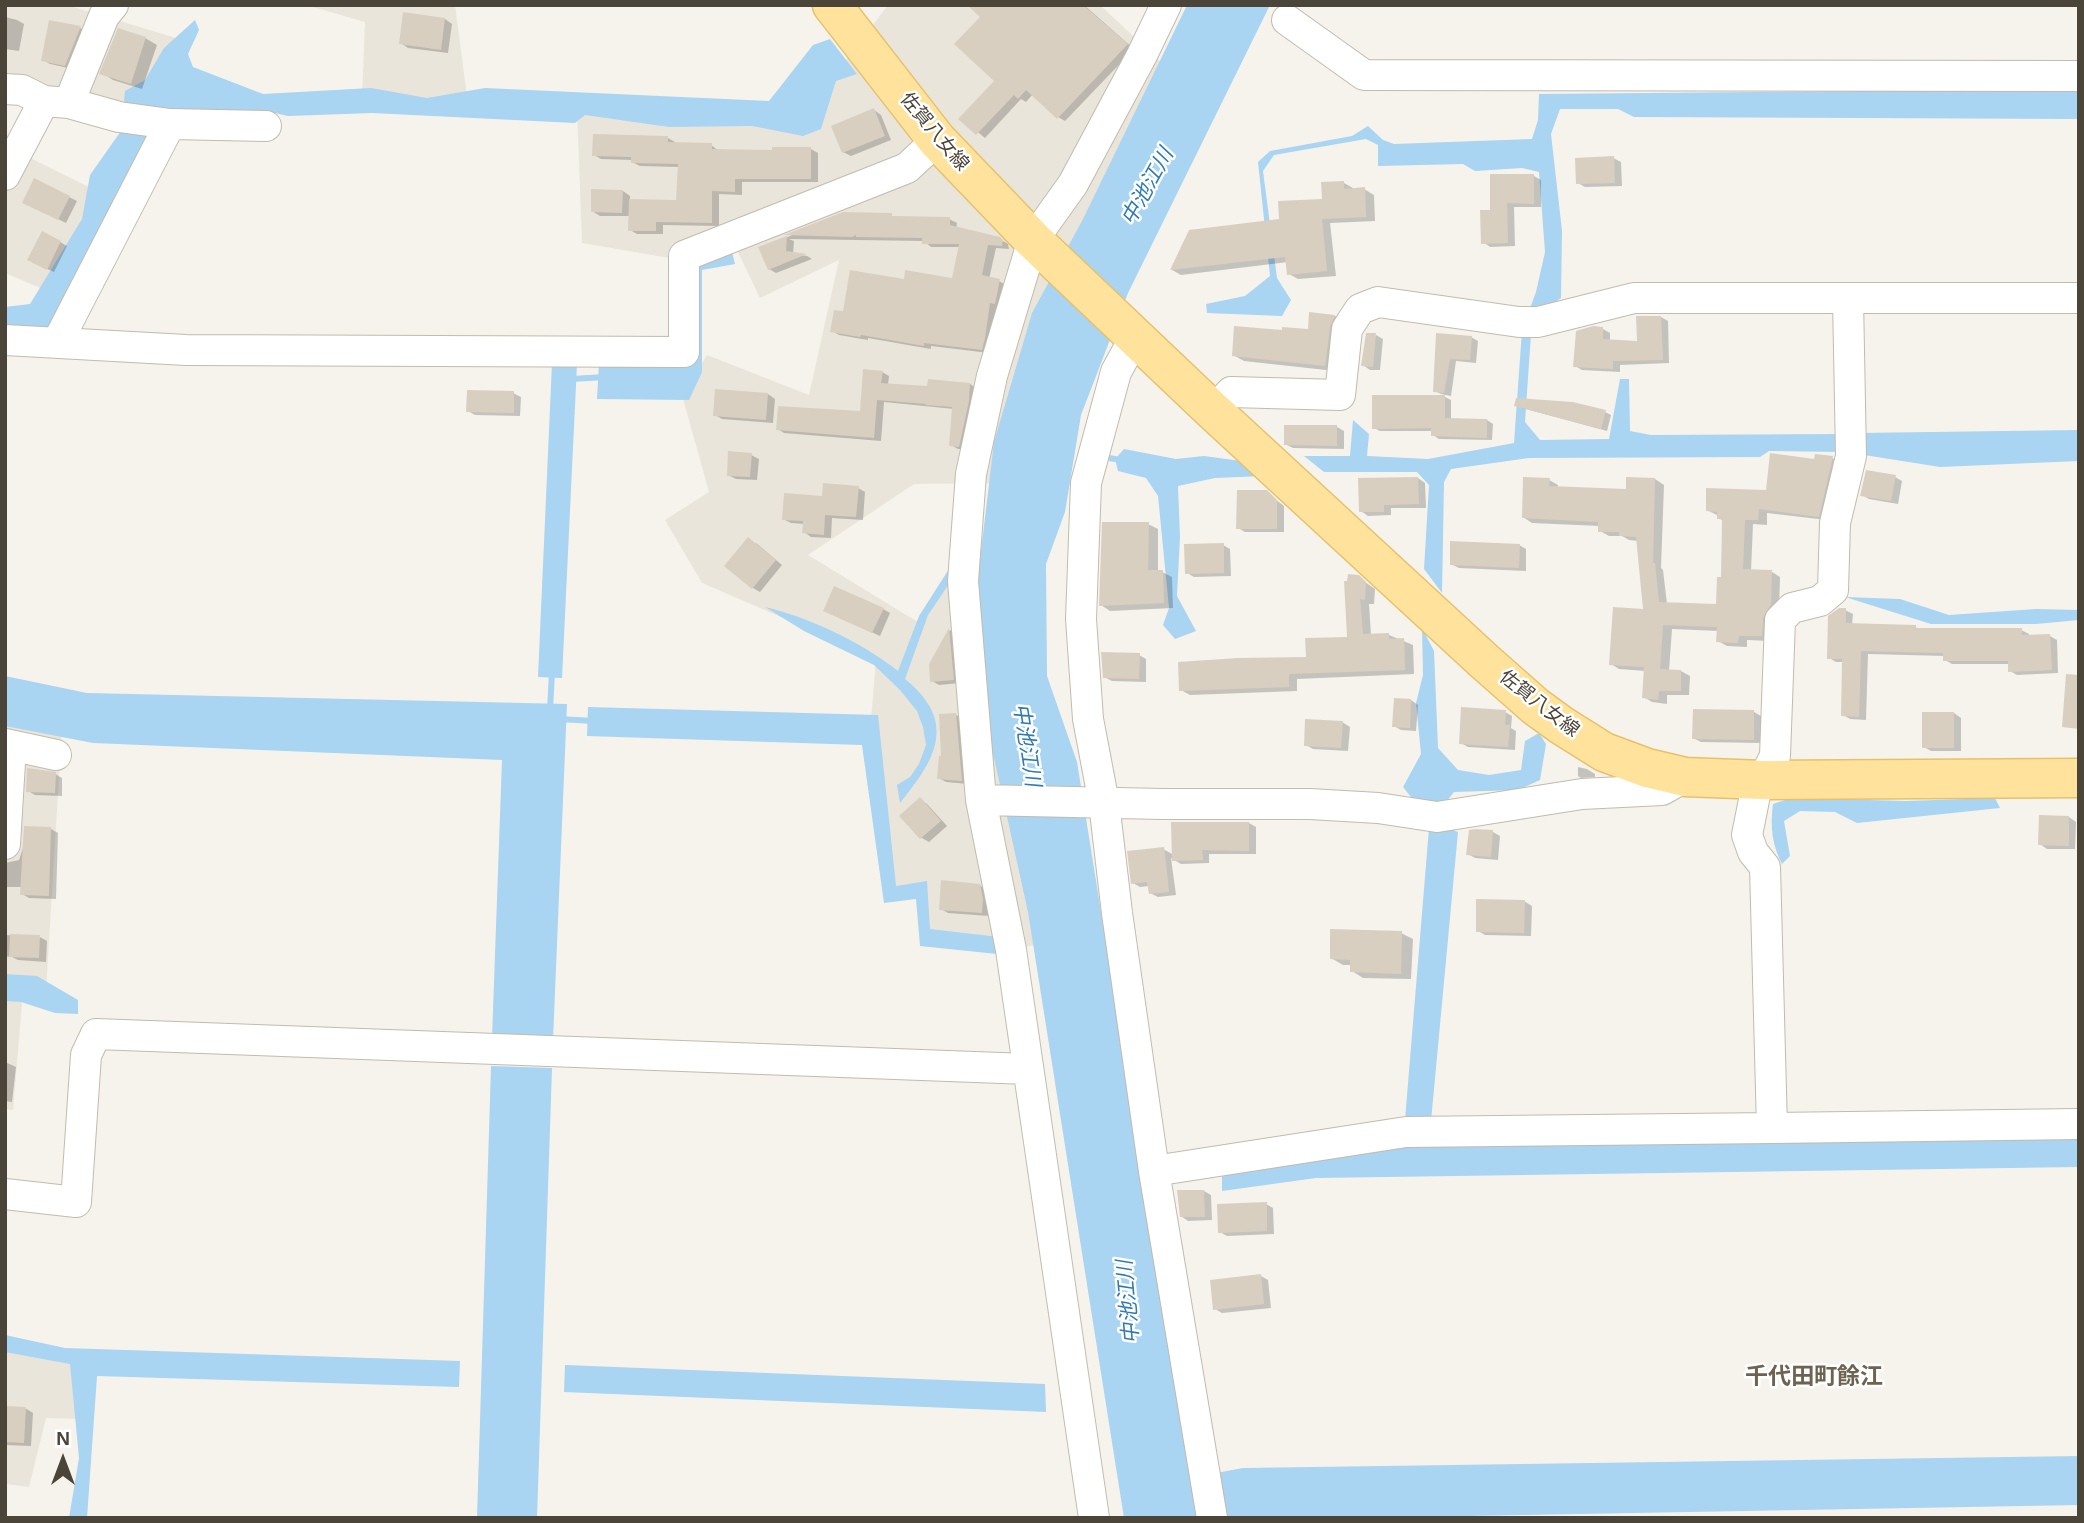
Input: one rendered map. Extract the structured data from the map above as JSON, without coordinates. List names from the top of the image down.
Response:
{
  "streets": {
    "main road": ["佐賀八女線"]
  },
  "districts": ["千代田町餘江"],
  "water": ["中池江川"],
  "north": "top"
}
